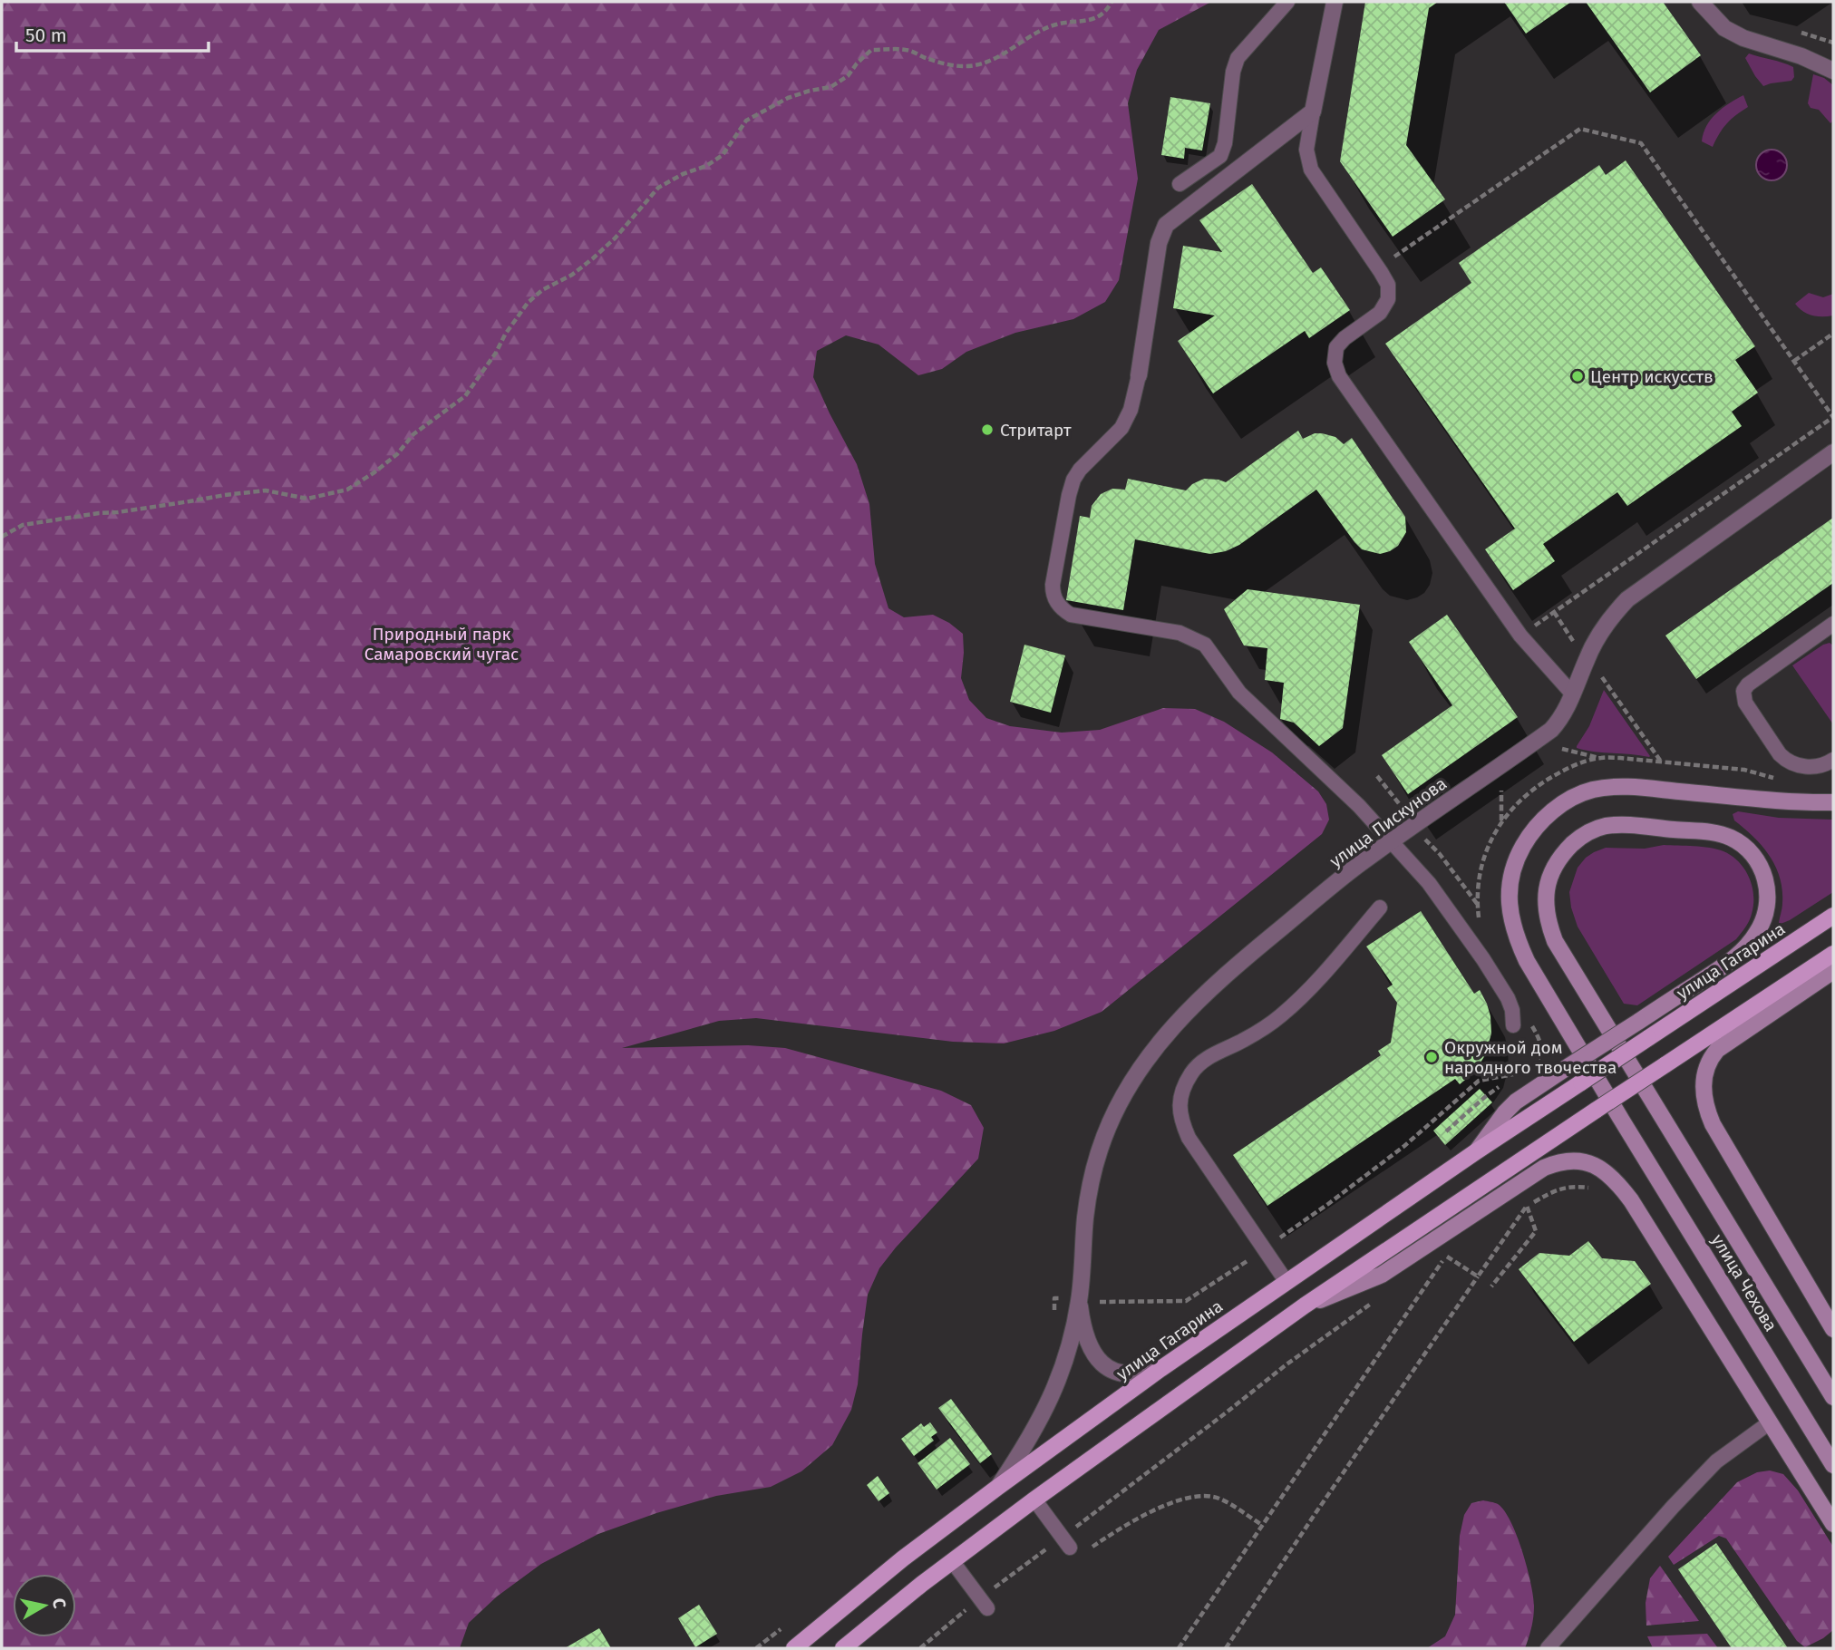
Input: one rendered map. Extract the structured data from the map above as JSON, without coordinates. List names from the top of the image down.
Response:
{
  "streets": {
    "main road": ["улица Гагарина", "улица Чехова"],
    "street": ["улица Пискунова"]
  },
  "crossings": [
    ["улица Пискунова", "улица Гагарина"]
  ],
  "parks": ["Природный парк Самаровский чугас"],
  "places": ["Центр искусств", "Стритарт", "Окружной дом народного твочества"],
  "scale_bar": "50 m",
  "north": "right"
}
